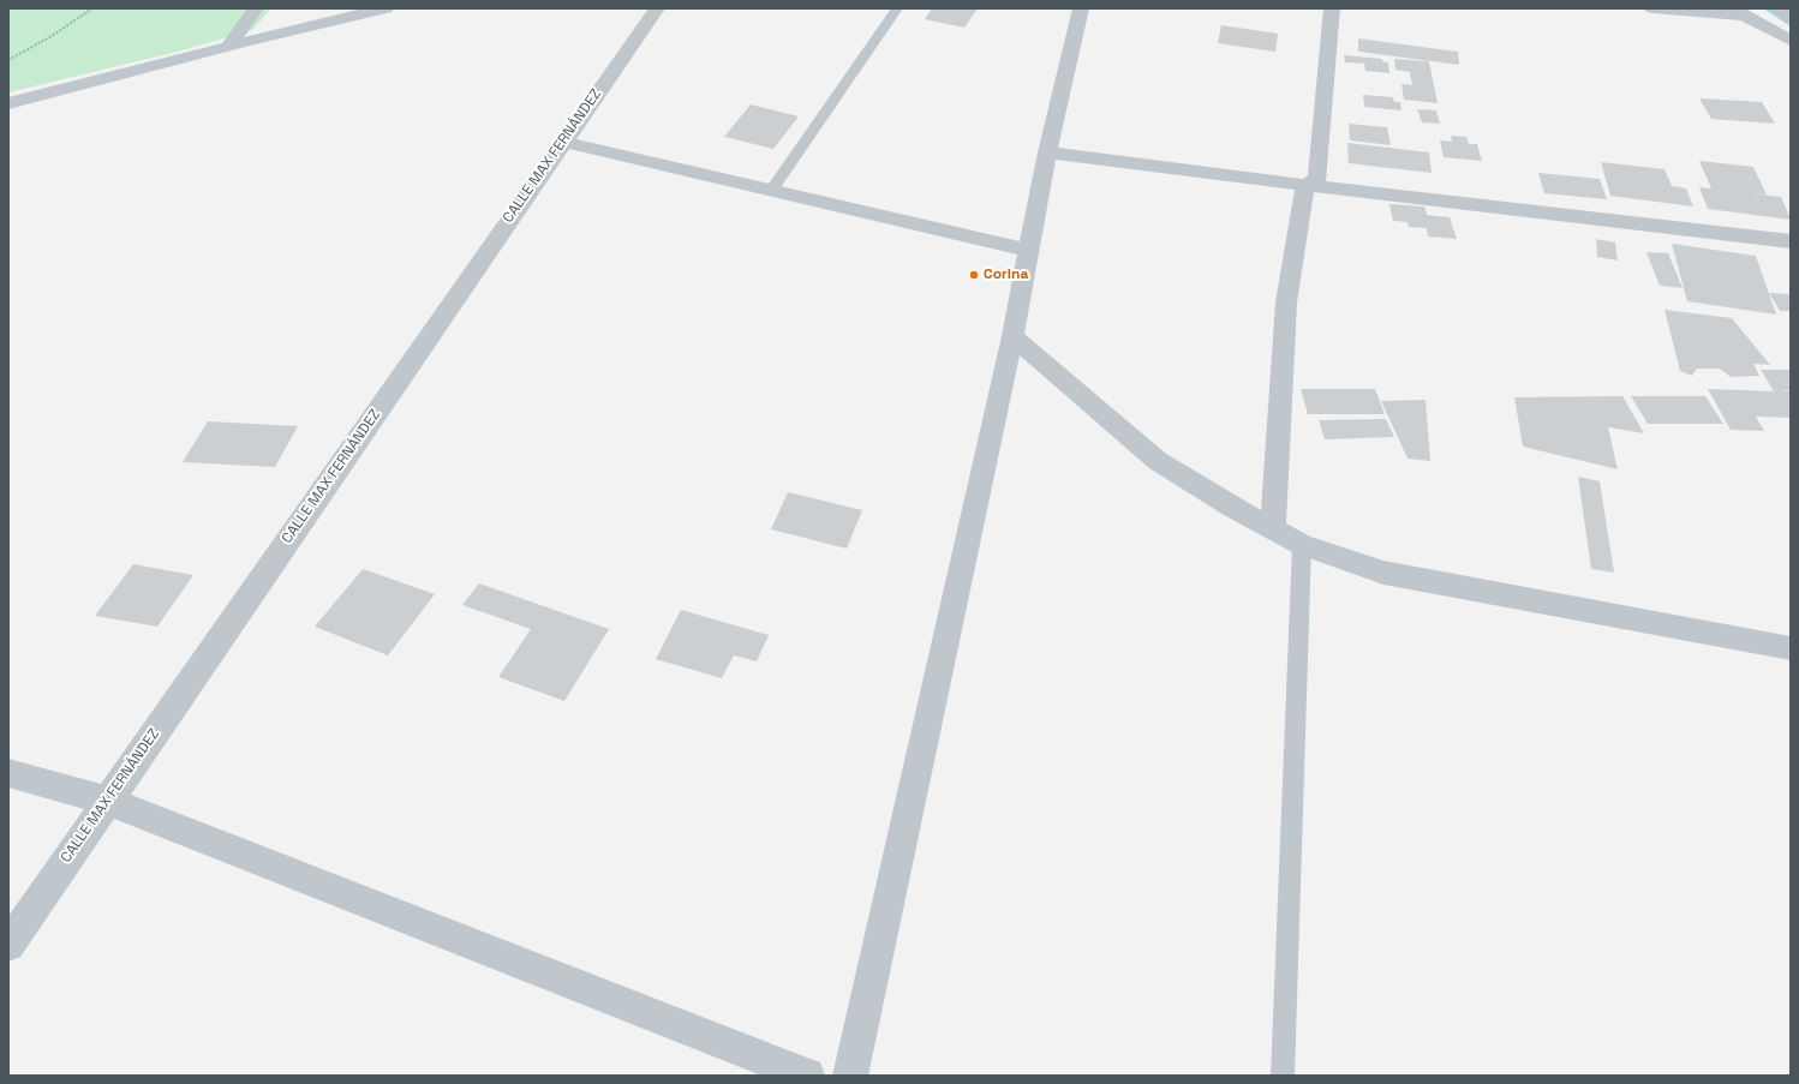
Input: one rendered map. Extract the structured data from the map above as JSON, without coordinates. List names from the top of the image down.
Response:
{
  "streets": {
    "street": ["CALLE MAX FERNÁNDEZ"]
  },
  "places": ["Corina"]
}
